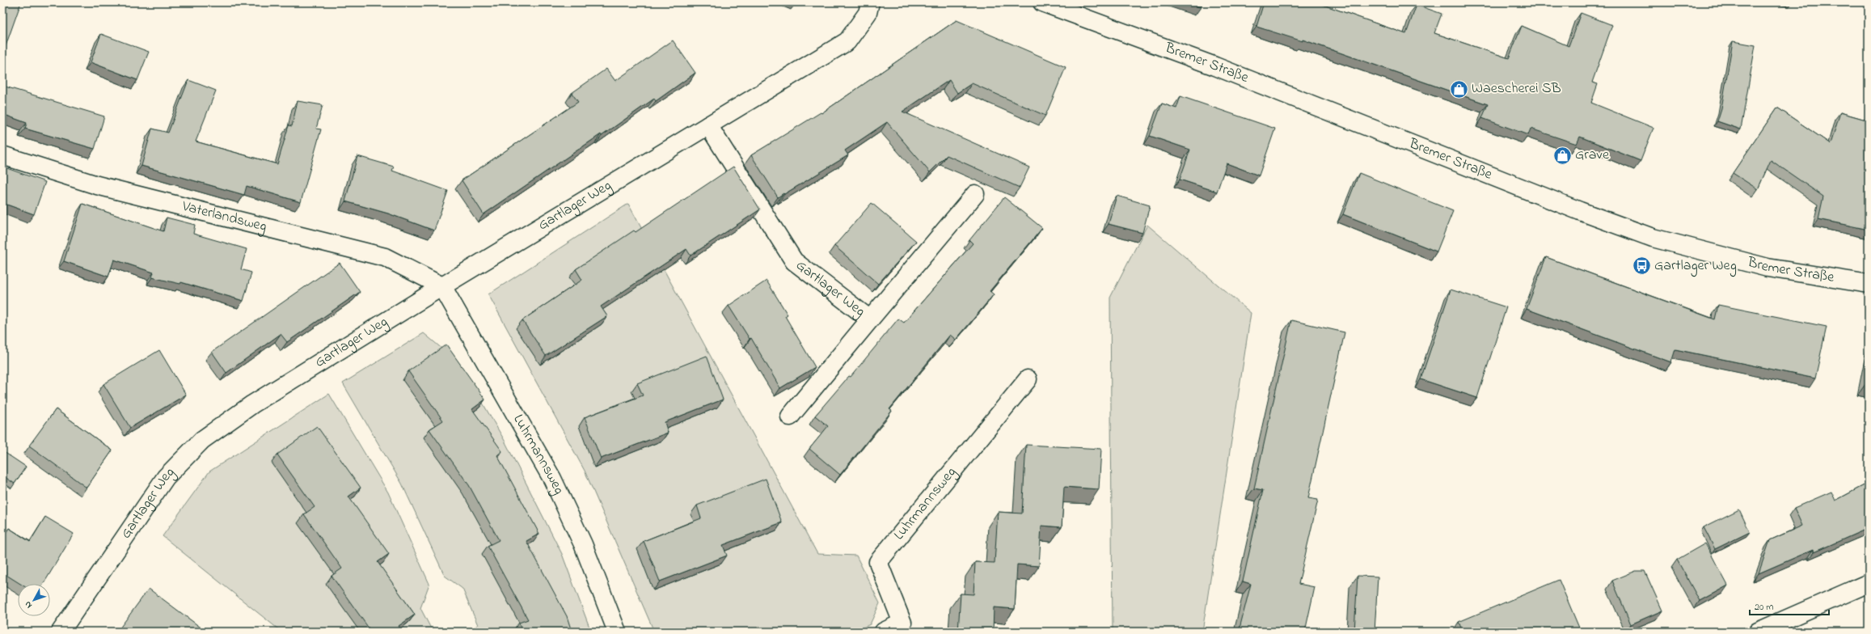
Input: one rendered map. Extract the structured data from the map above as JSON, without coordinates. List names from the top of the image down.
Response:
{
  "streets": {
    "street": [
      "Bremer Straße",
      "Gartlager Weg",
      "Vaterlandsweg",
      "Luhrmannsweg"
    ]
  },
  "crossings": [
    ["Gartlager Weg", "Vaterlandsweg"],
    ["Gartlager Weg", "Luhrmannsweg"],
    ["Vaterlandsweg", "Luhrmannsweg"]
  ],
  "places": {
    "shop": ["Waescherei SB", "Grave"],
    "bus stop": ["Gartlager Weg"]
  },
  "scale_bar": "20 m",
  "north": "bottom left"
}
